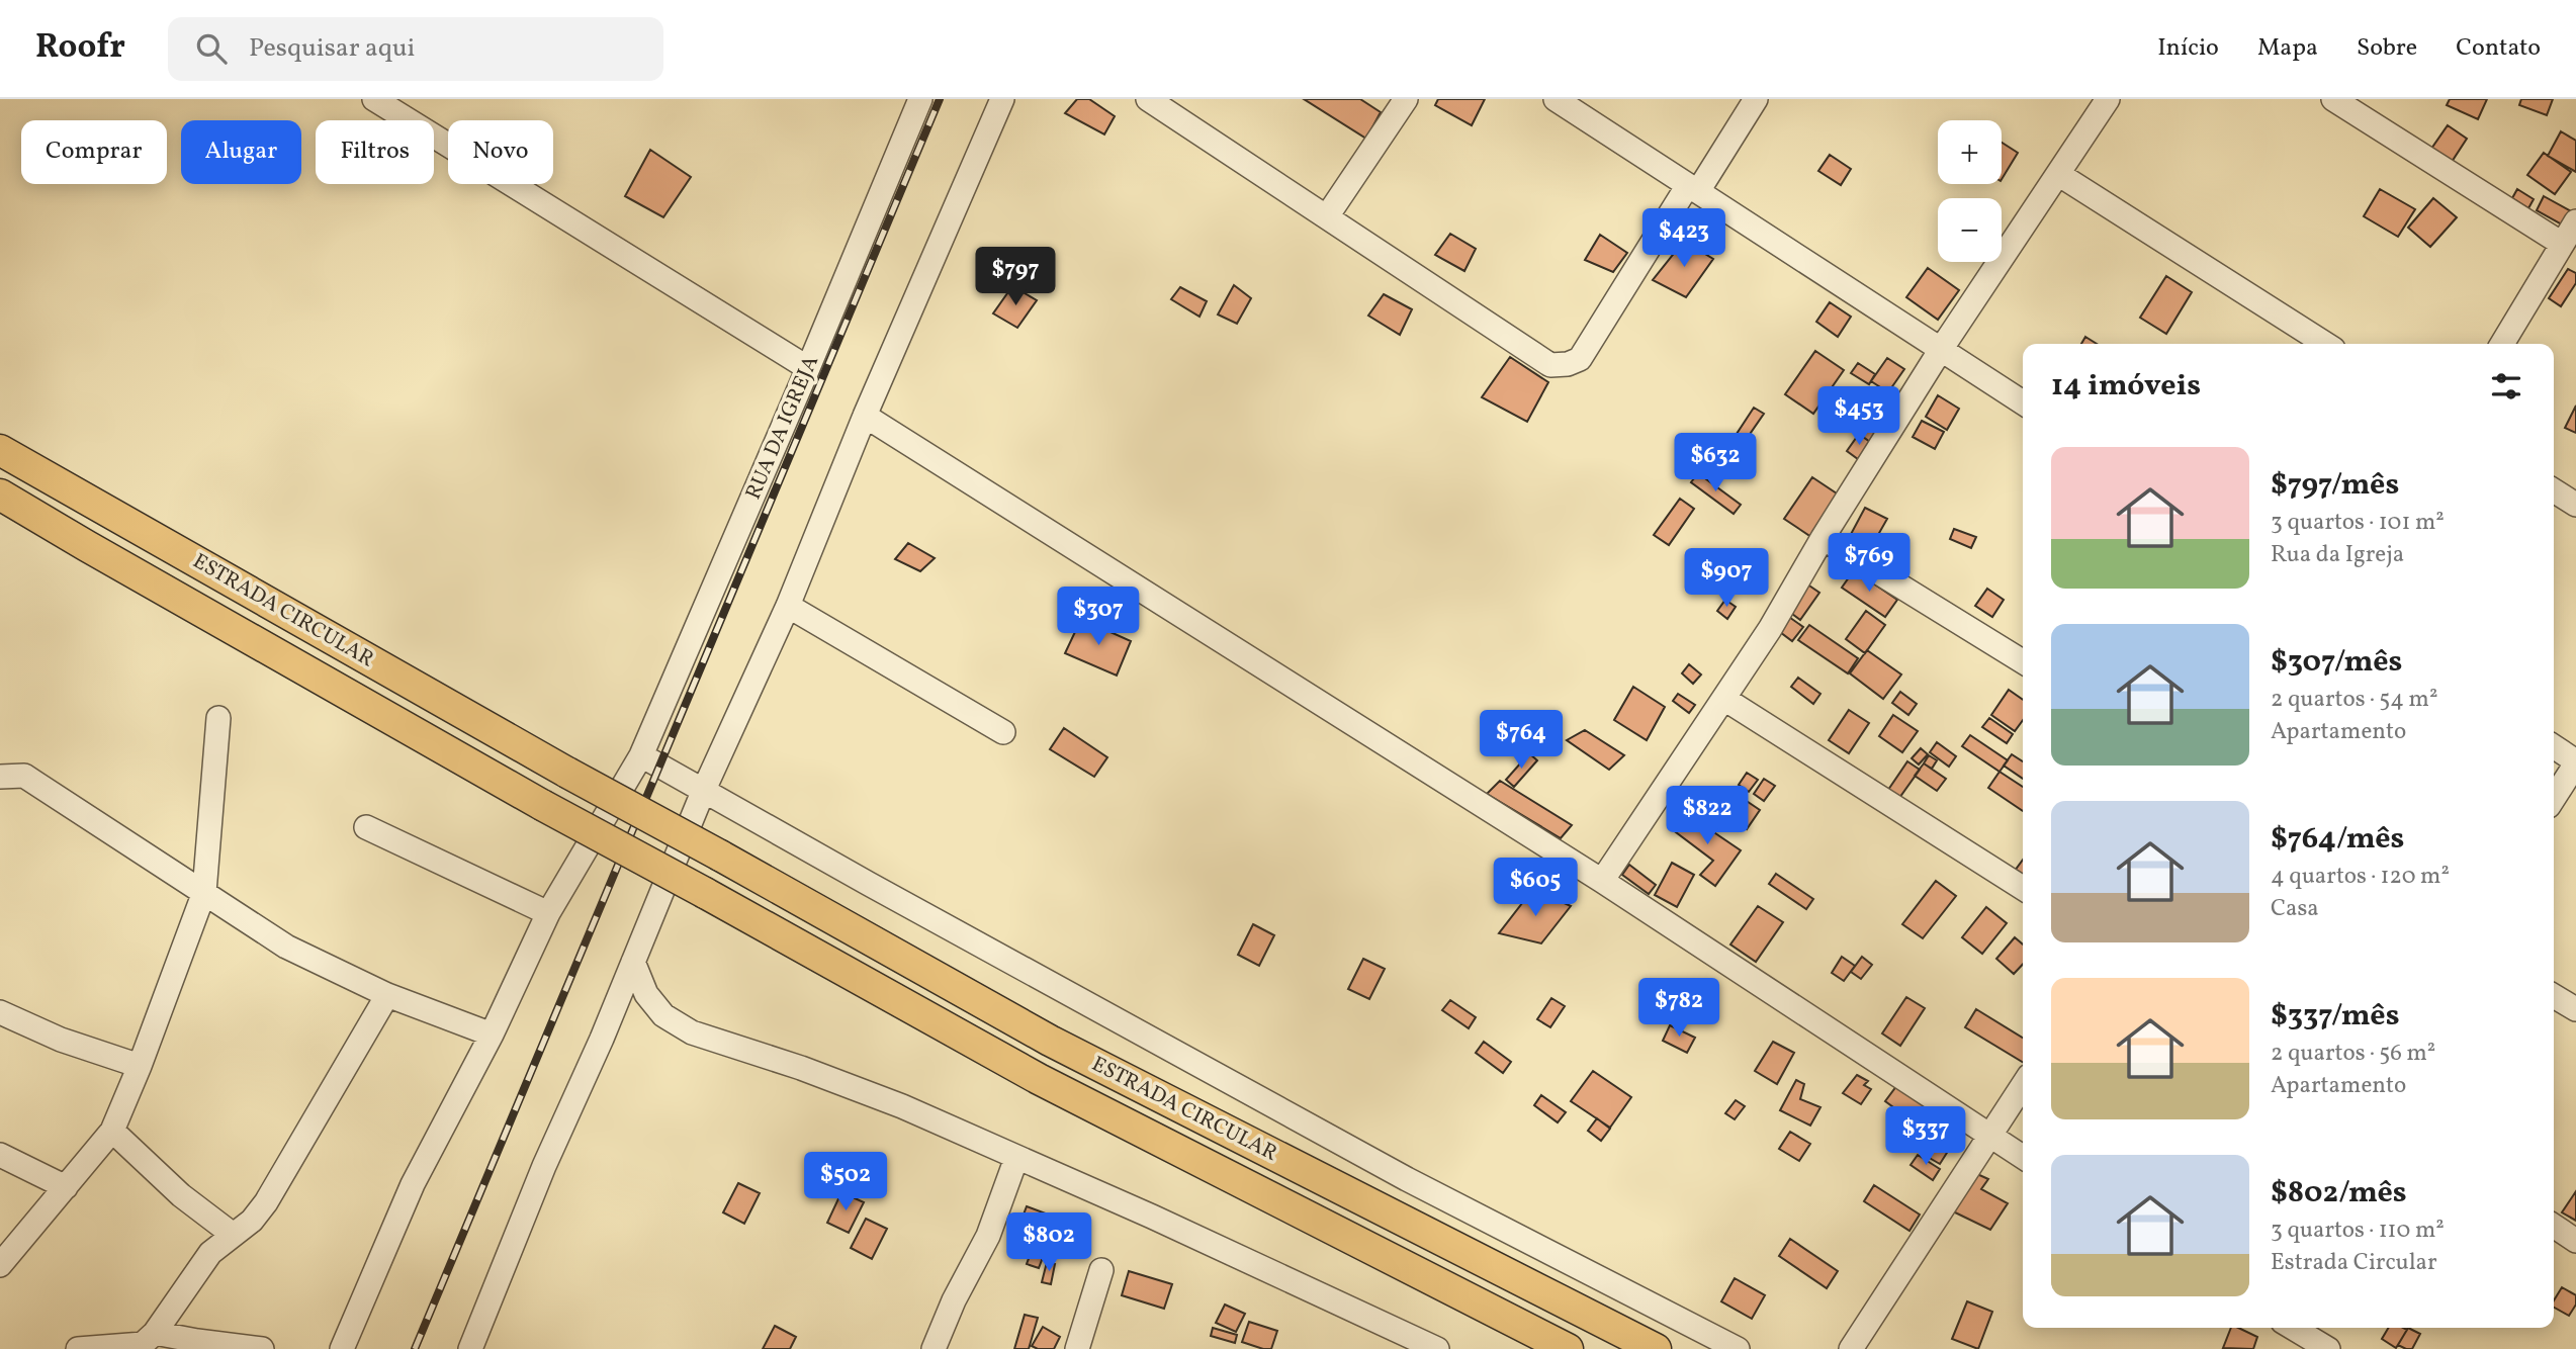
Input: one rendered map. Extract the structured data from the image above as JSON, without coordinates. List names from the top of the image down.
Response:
{
  "streets": {
    "main road": ["ESTRADA CIRCULAR"],
    "street": ["RUA DA IGREJA"]
  },
  "page": {
    "header": "Roofr",
    "search": "Pesquisar aqui",
    "nav": [
      "Início",
      "Mapa",
      "Sobre",
      "Contato"
    ],
    "map_buttons": ["+", "−"],
    "chip": [
      "Comprar",
      "Alugar",
      "Filtros",
      "Novo"
    ],
    "price": [
      "$423",
      "$797",
      "$453",
      "$632",
      "$769",
      "$907",
      "$307",
      "$764",
      "$822",
      "$605",
      "$782",
      "$337",
      "$502",
      "$802"
    ],
    "heading": "14 imóveis",
    "list": [
      {
        "name": "$797/mês",
        "note": "3 quartos · 101 m² · Rua da Igreja"
      },
      {
        "name": "$307/mês",
        "note": "2 quartos · 54 m² · Apartamento"
      },
      {
        "name": "$764/mês",
        "note": "4 quartos · 120 m² · Casa"
      },
      {
        "name": "$337/mês",
        "note": "2 quartos · 56 m² · Apartamento"
      },
      {
        "name": "$802/mês",
        "note": "3 quartos · 110 m² · Estrada Circular"
      }
    ]
  }
}
